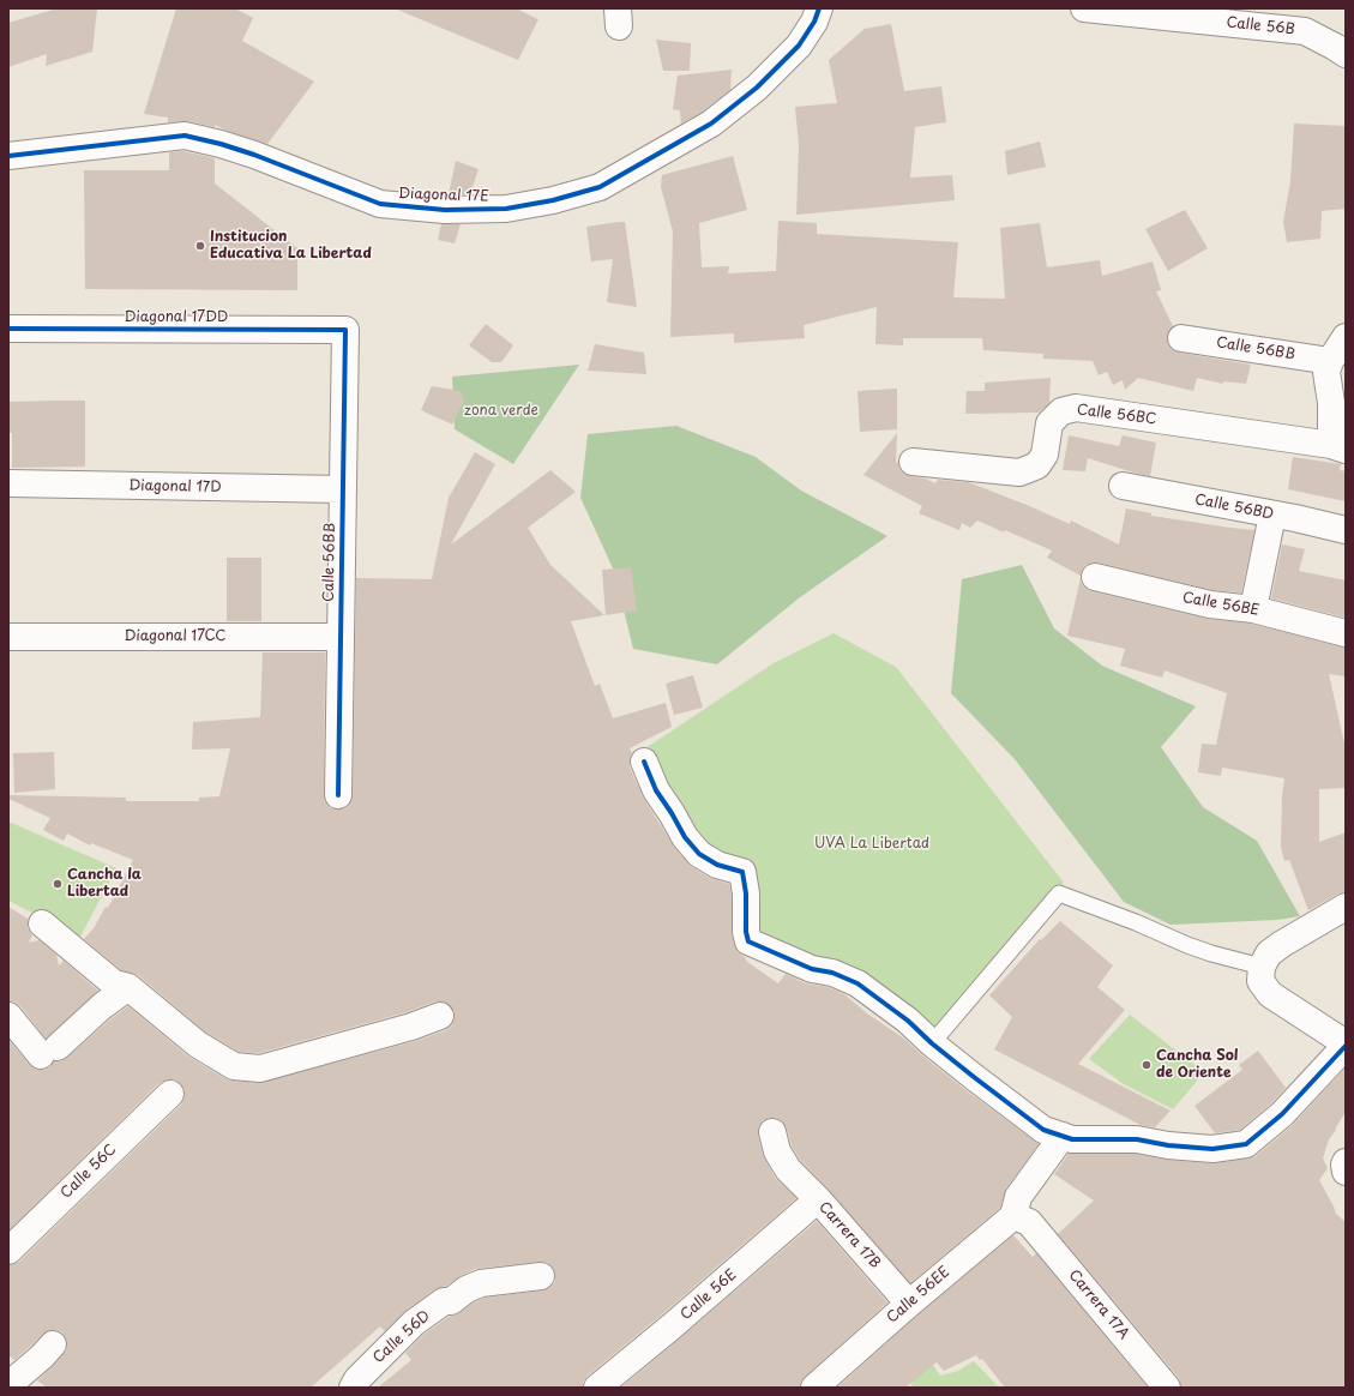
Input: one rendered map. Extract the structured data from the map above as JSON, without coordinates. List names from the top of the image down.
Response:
{
  "streets": {
    "street": [
      "Calle 56B",
      "Diagonal 17E",
      "Diagonal 17DD",
      "Calle 56BB",
      "Calle 56BC",
      "Diagonal 17D",
      "Calle 56BD",
      "Calle 56BE",
      "Diagonal 17CC",
      "Calle 56C",
      "Carrera 17B",
      "Calle 56E",
      "Calle 56EE",
      "Carrera 17A",
      "Calle 56D"
    ]
  },
  "crossings": [
    ["Diagonal 17DD", "Calle 56BB"],
    ["Calle 56BB", "Diagonal 17D"],
    ["Calle 56BB", "Diagonal 17CC"],
    ["Carrera 17B", "Calle 56E"],
    ["Carrera 17B", "Calle 56EE"],
    ["Calle 56EE", "Carrera 17A"]
  ],
  "parks": ["zona verde", "UVA La Libertad"],
  "places": ["Institucion Educativa La Libertad", "Cancha la Libertad", "Cancha Sol de Oriente"]
}
